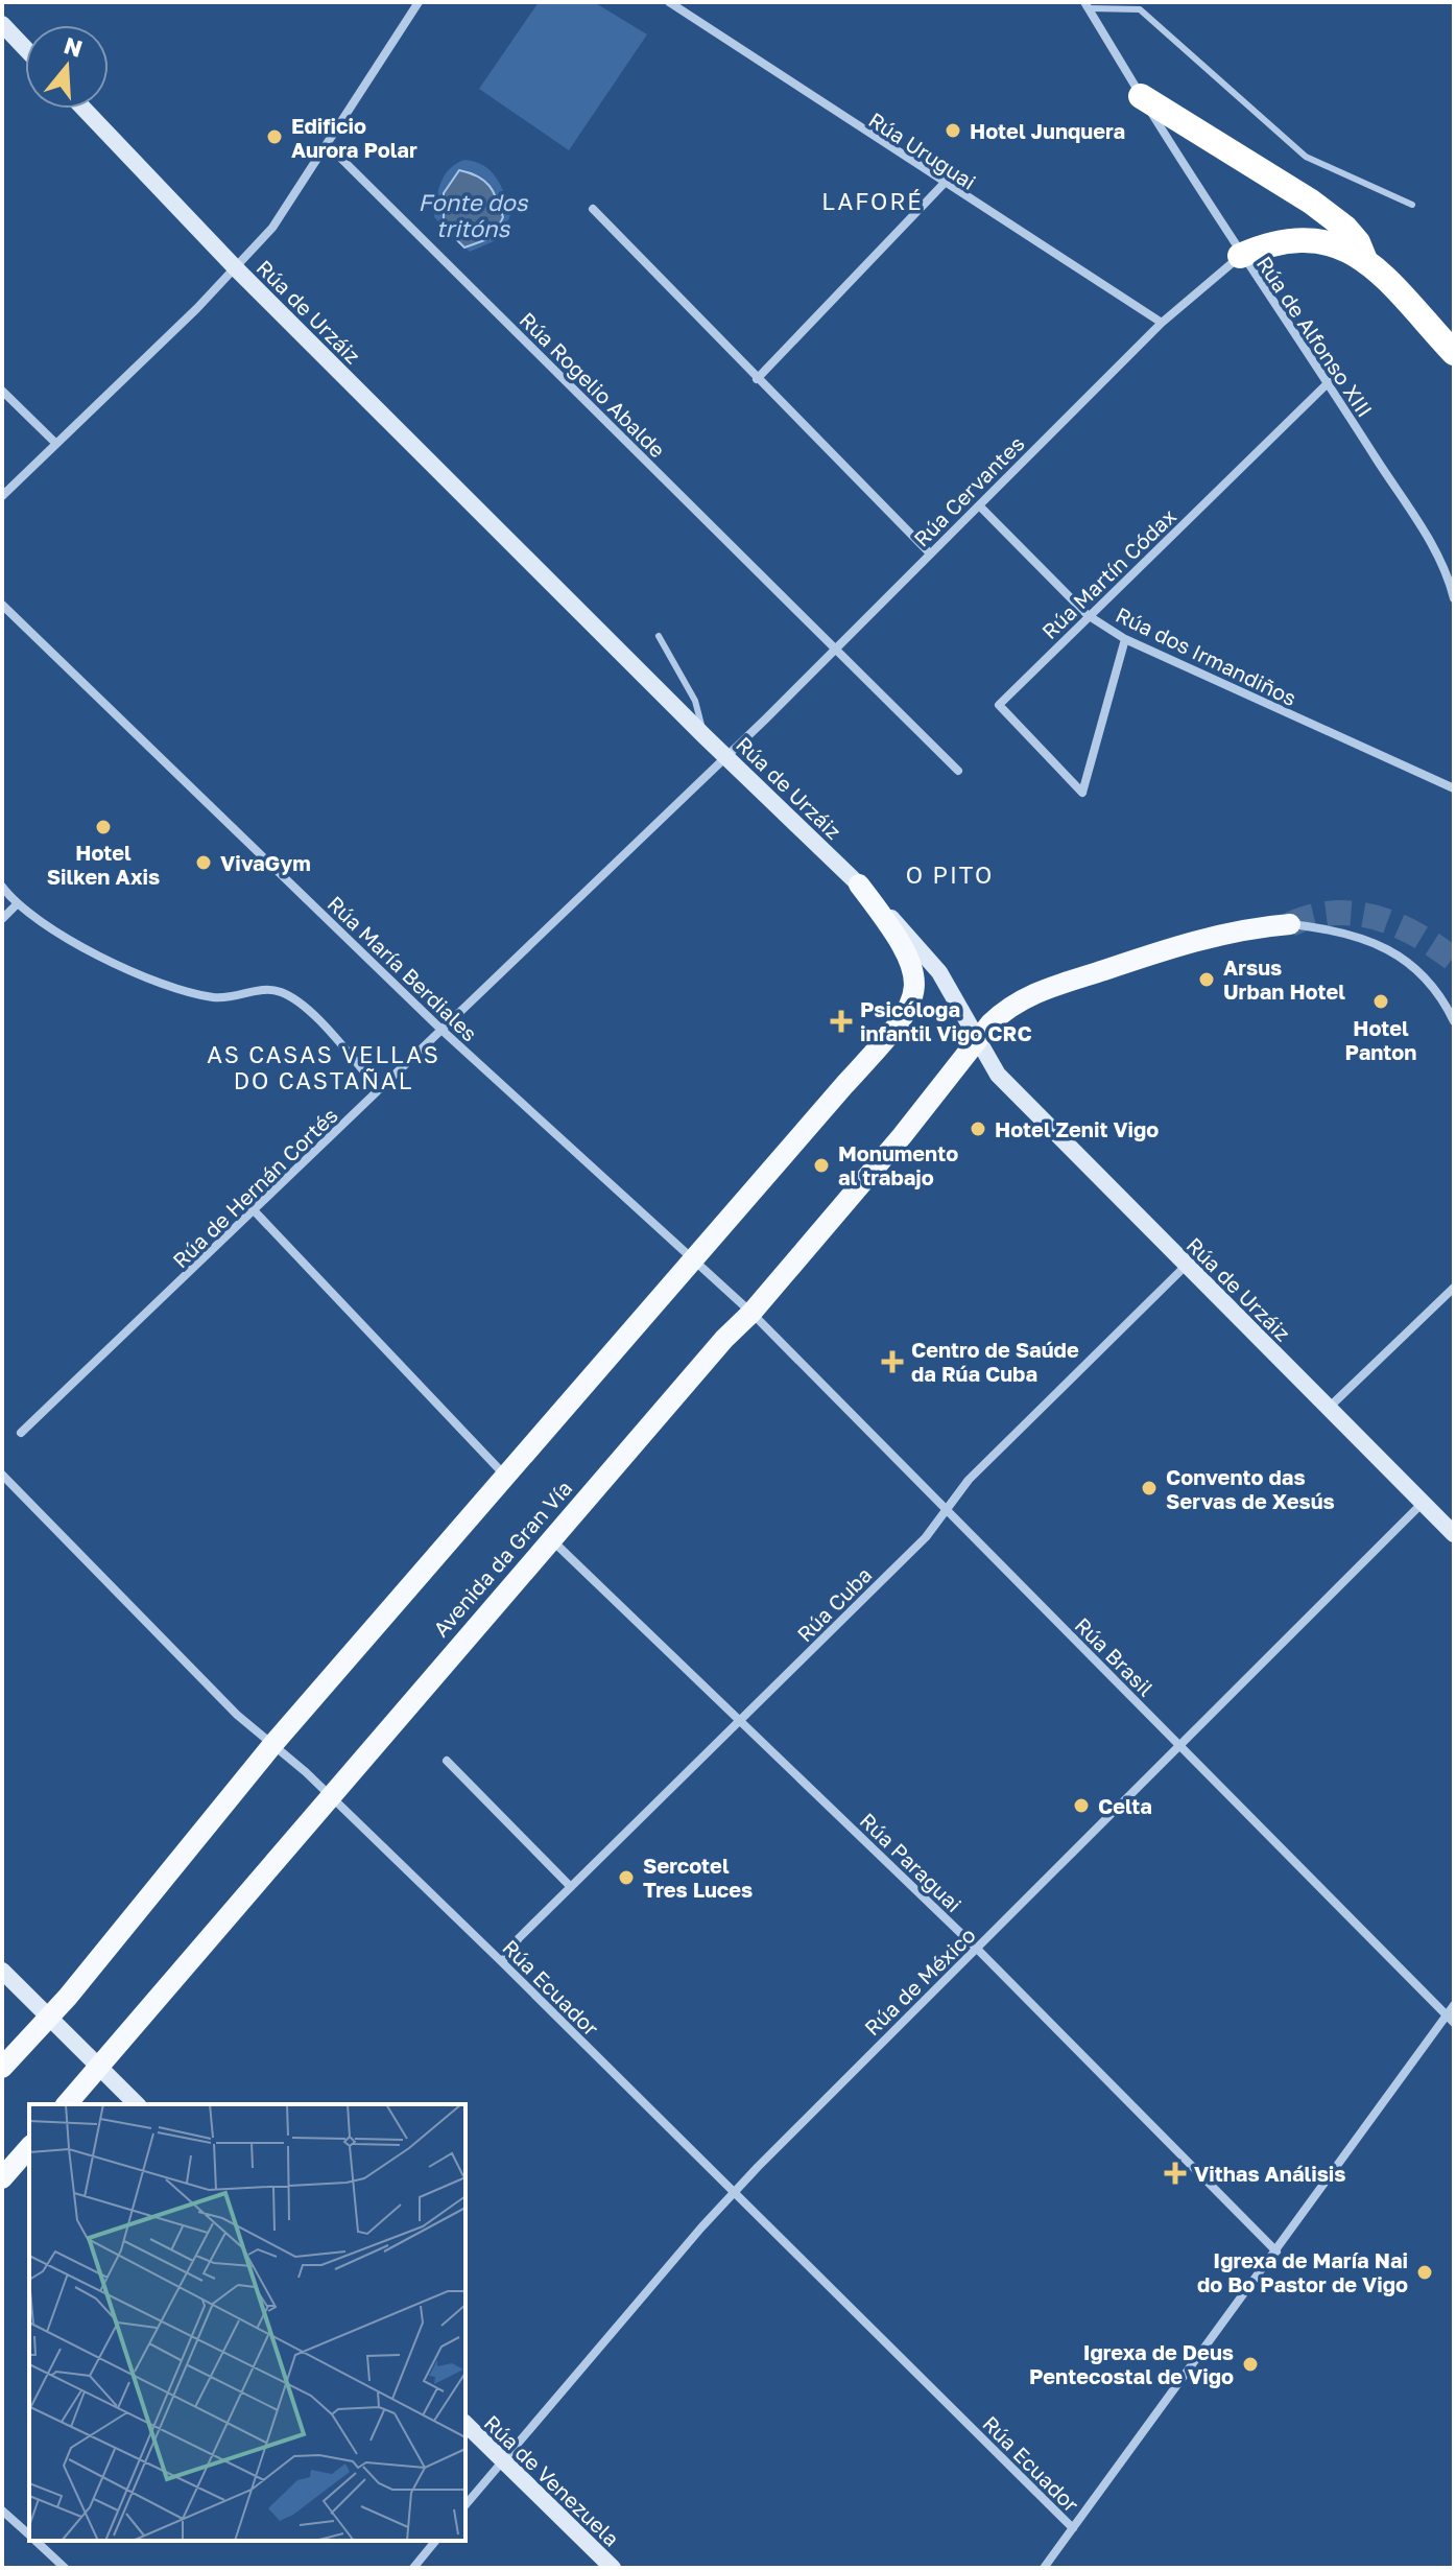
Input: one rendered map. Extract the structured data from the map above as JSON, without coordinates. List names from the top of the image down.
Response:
{
  "streets": {
    "main road": ["Rúa de Urzáiz", "Avenida da Gran Vía", "Rúa de Venezuela"],
    "street": [
      "Rúa Uruguai",
      "Rúa de Alfonso XIII",
      "Rúa Rogelio Abalde",
      "Rúa Cervantes",
      "Rúa Martín Códax",
      "Rúa dos Irmandiños",
      "Rúa María Berdiales",
      "Rúa de Hernán Cortés",
      "Rúa Cuba",
      "Rúa Brasil",
      "Rúa Paraguai",
      "Rúa de México",
      "Rúa Ecuador"
    ]
  },
  "crossings": [
    ["Rúa Uruguai", "Rúa Cervantes"],
    ["Rúa de Urzáiz", "Rúa Cervantes"],
    ["Rúa de Urzáiz", "Rúa de Hernán Cortés"],
    ["Rúa de Urzáiz", "Avenida da Gran Vía"],
    ["Rúa de Urzáiz", "Rúa Cuba"],
    ["Rúa de Urzáiz", "Rúa de México"],
    ["Rúa de Alfonso XIII", "Rúa Cervantes"],
    ["Rúa de Alfonso XIII", "Rúa Martín Códax"],
    ["Rúa Rogelio Abalde", "Rúa Cervantes"],
    ["Rúa Cervantes", "Rúa dos Irmandiños"],
    ["Rúa Cervantes", "Rúa de Hernán Cortés"],
    ["Rúa Martín Códax", "Rúa dos Irmandiños"],
    ["Rúa María Berdiales", "Rúa de Hernán Cortés"],
    ["Rúa María Berdiales", "Avenida da Gran Vía"],
    ["Rúa María Berdiales", "Rúa Brasil"],
    ["Avenida da Gran Vía", "Rúa Brasil"],
    ["Avenida da Gran Vía", "Rúa Paraguai"],
    ["Avenida da Gran Vía", "Rúa Ecuador"],
    ["Rúa Cuba", "Rúa Brasil"],
    ["Rúa Cuba", "Rúa Paraguai"],
    ["Rúa Cuba", "Rúa Ecuador"],
    ["Rúa Brasil", "Rúa de México"],
    ["Rúa Paraguai", "Rúa de México"],
    ["Rúa de México", "Rúa Ecuador"],
    ["Rúa de México", "Rúa de Venezuela"]
  ],
  "districts": ["LAFORÉ", "O PITO", "AS CASAS VELLAS DO CASTAÑAL"],
  "water": ["Fonte dos tritóns"],
  "places": {
    "other": [
      "Hotel Junquera",
      "Edificio Aurora Polar",
      "Hotel Silken Axis",
      "VivaGym",
      "Arsus Urban Hotel",
      "Hotel Panton",
      "Hotel Zenit Vigo",
      "Monumento al trabajo",
      "Convento das Servas de Xesús",
      "Celta",
      "Sercotel Tres Luces",
      "Igrexa de María Nai do Bo Pastor de Vigo",
      "Igrexa de Deus Pentecostal de Vigo"
    ],
    "health": ["Psicóloga infantil Vigo CRC", "Centro de Saúde da Rúa Cuba", "Vithas Análisis"]
  },
  "north": "top"
}
